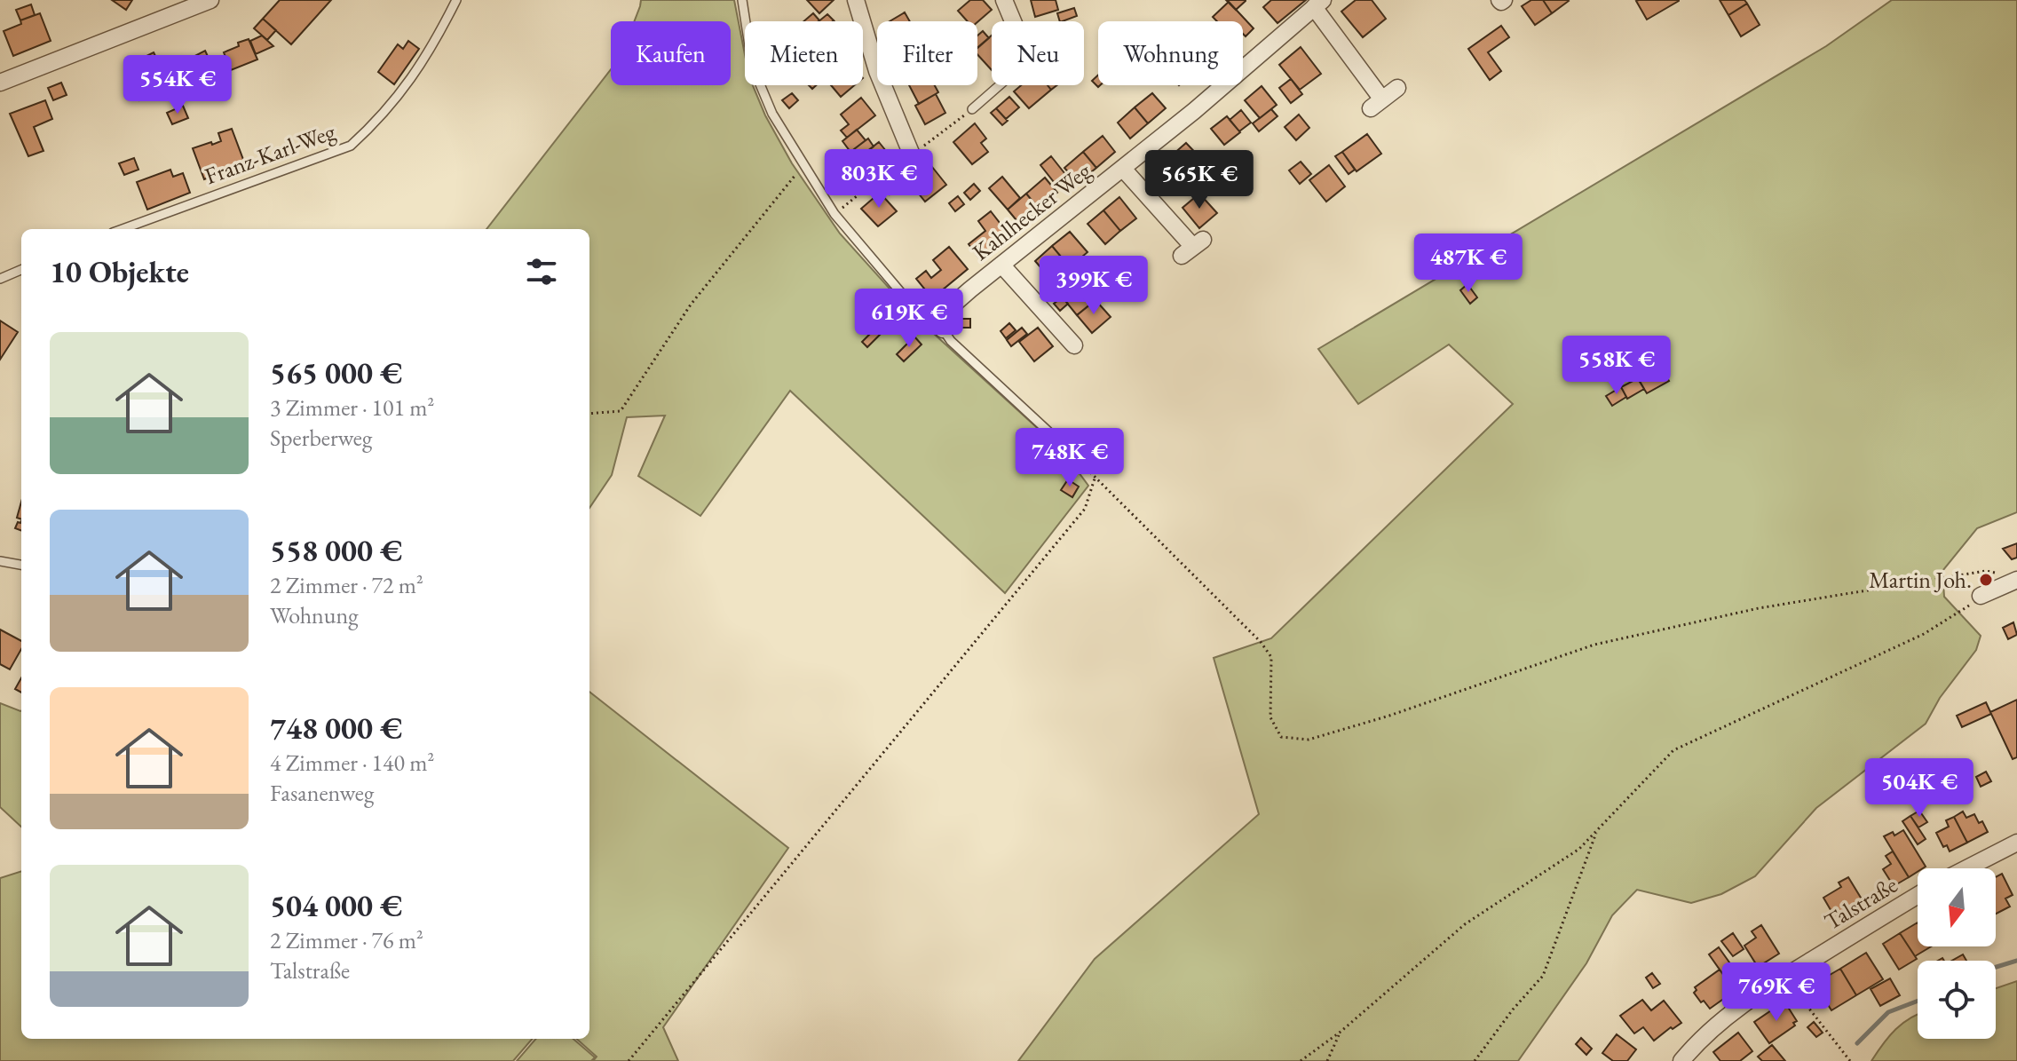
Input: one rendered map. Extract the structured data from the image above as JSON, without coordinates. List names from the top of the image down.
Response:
{
  "streets": {
    "street": ["Kahlhecker Weg", "Talstraße"],
    "lane": ["Franz-Karl-Weg"]
  },
  "places": ["Martin Joh."],
  "north": "bottom",
  "page": {
    "chip": [
      "Kaufen",
      "Mieten",
      "Filter",
      "Neu",
      "Wohnung"
    ],
    "price": [
      "554K €",
      "803K €",
      "565K €",
      "487K €",
      "399K €",
      "619K €",
      "558K €",
      "748K €",
      "504K €",
      "769K €"
    ],
    "heading": "10 Objekte",
    "list": [
      {
        "name": "565 000 €",
        "note": "3 Zimmer · 101 m² · Sperberweg"
      },
      {
        "name": "558 000 €",
        "note": "2 Zimmer · 72 m² · Wohnung"
      },
      {
        "name": "748 000 €",
        "note": "4 Zimmer · 140 m² · Fasanenweg"
      },
      {
        "name": "504 000 €",
        "note": "2 Zimmer · 76 m² · Talstraße"
      }
    ]
  }
}
